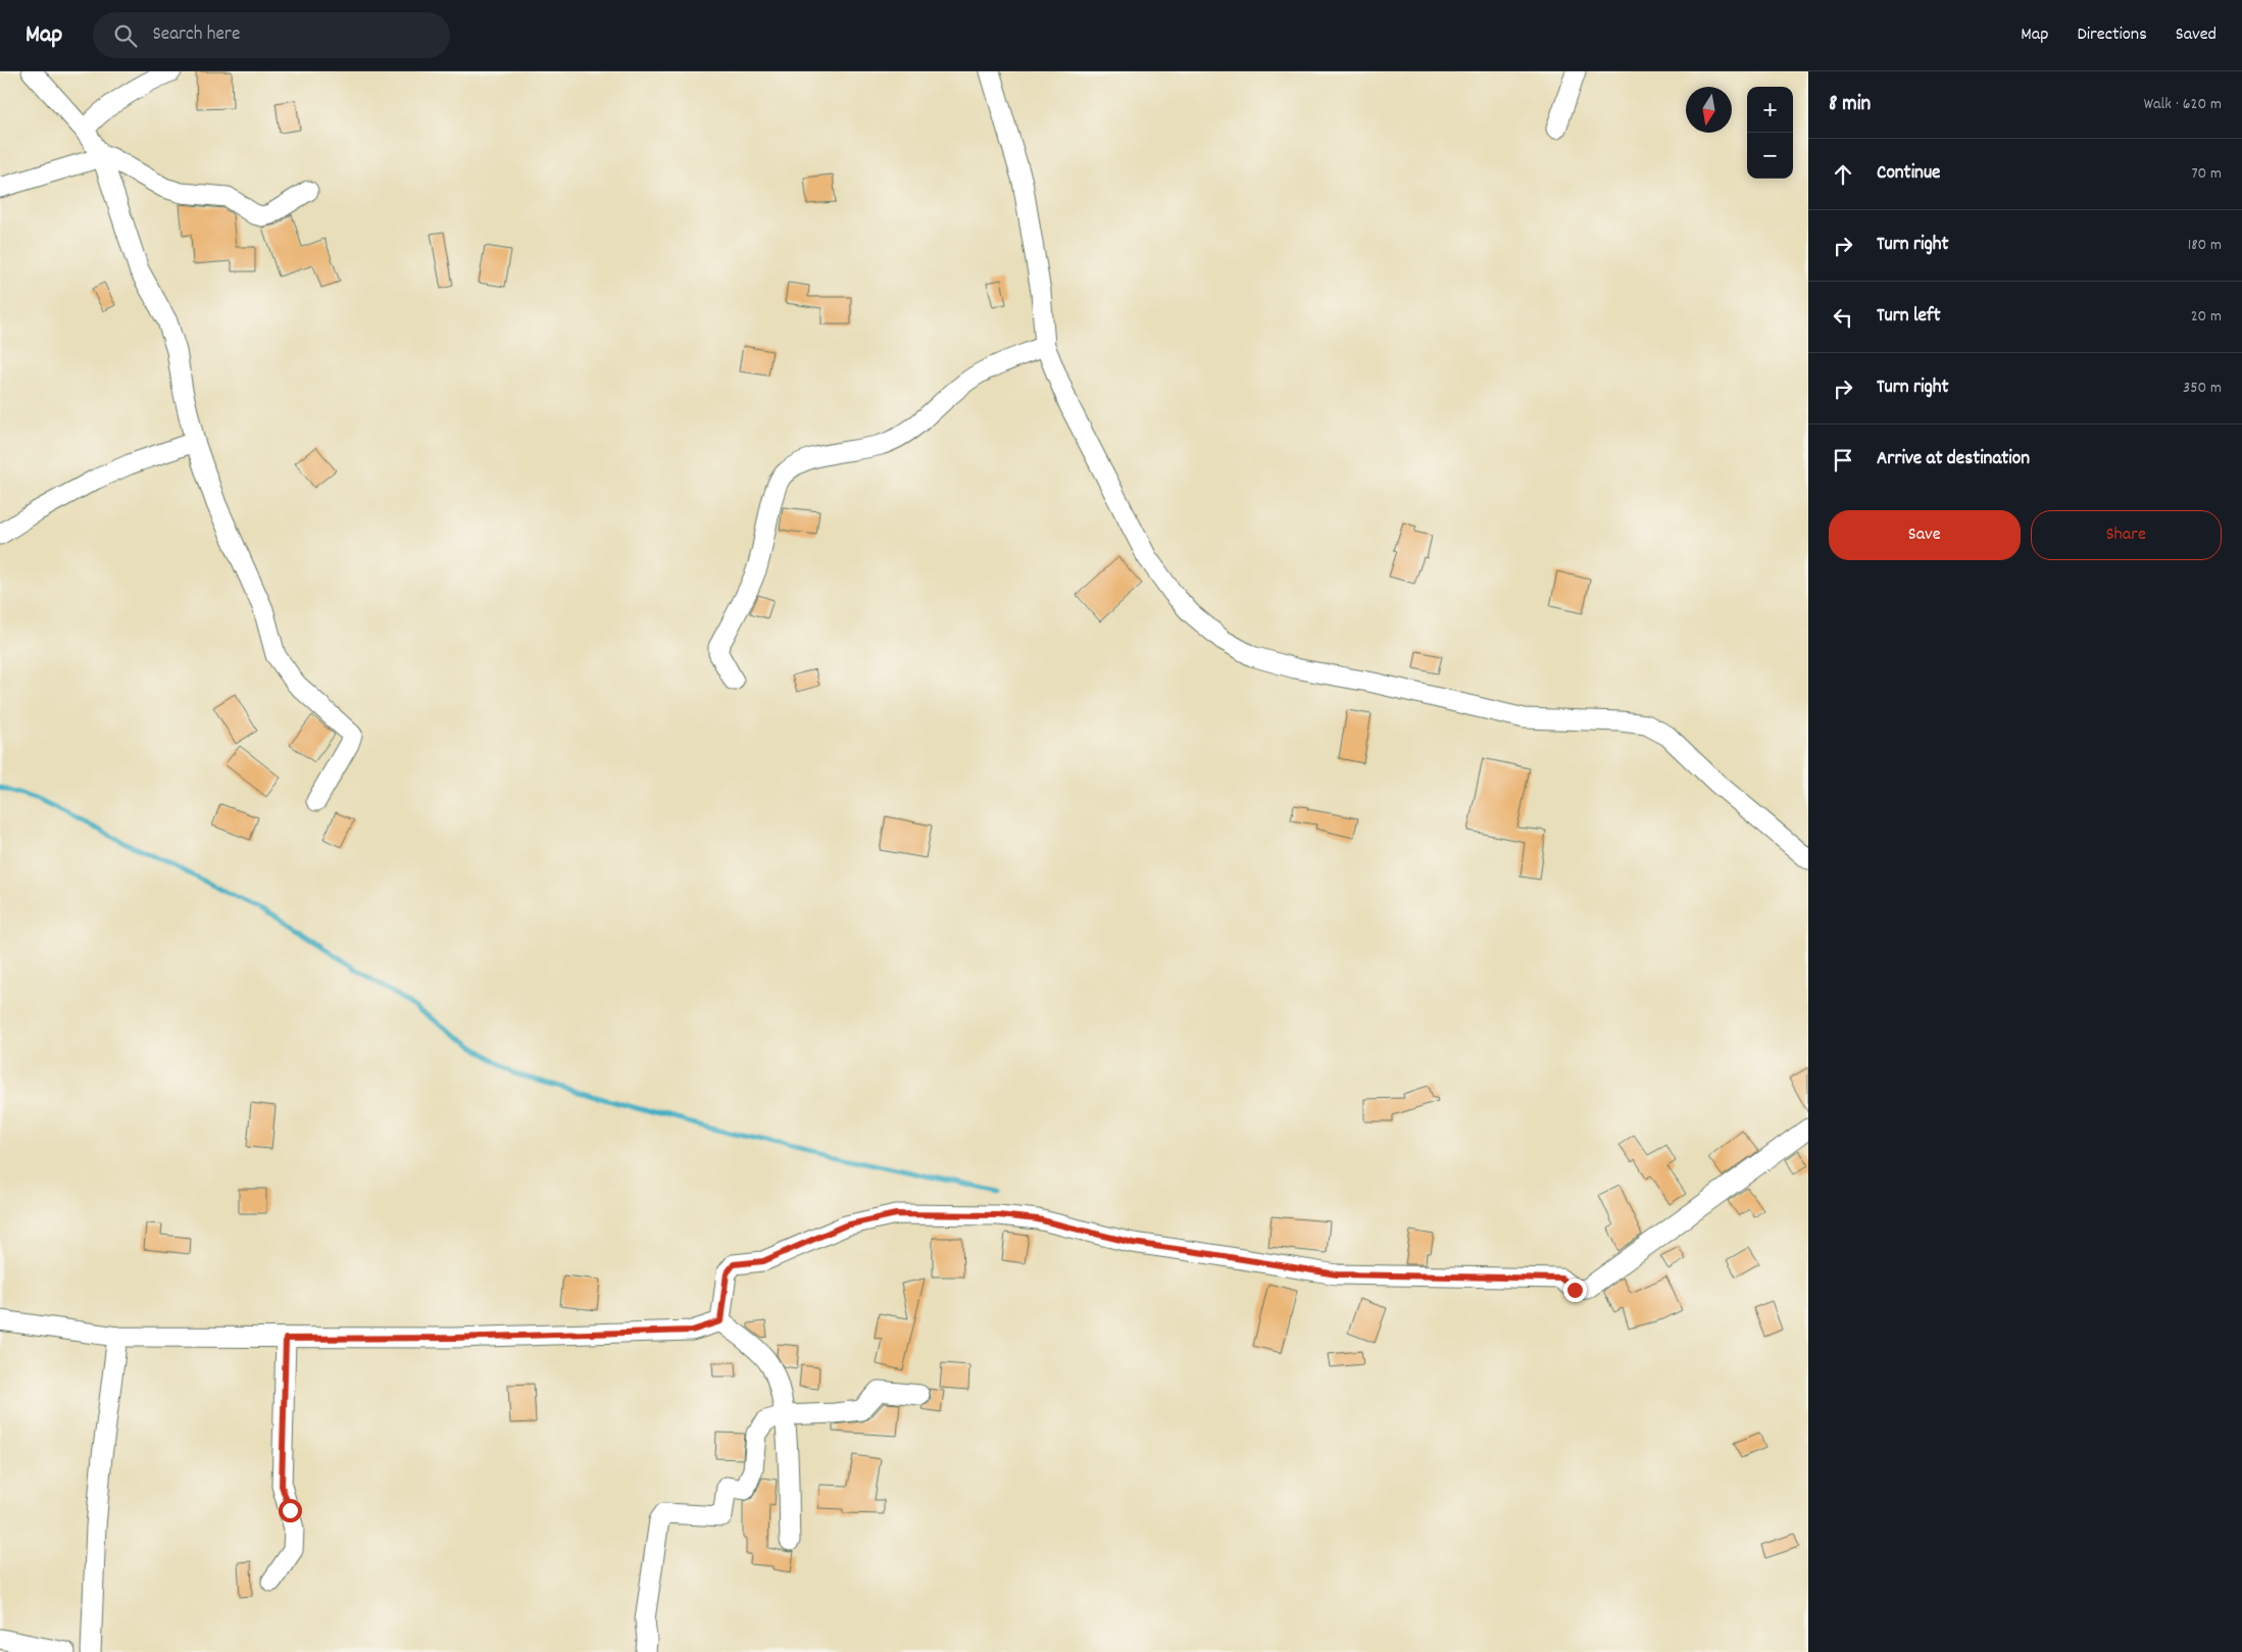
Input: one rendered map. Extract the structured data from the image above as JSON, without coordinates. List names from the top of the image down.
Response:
{
  "north": "bottom",
  "page": {
    "header": "Map",
    "search": "Search here",
    "nav": ["Map", "Directions", "Saved"],
    "heading": ["8 min", "Walk · 620 m"],
    "map_buttons": ["+", "−"],
    "list": [
      ["Continue", "70 m"],
      ["Turn right", "180 m"],
      ["Turn left", "20 m"],
      ["Turn right", "350 m"],
      "Arrive at destination"
    ],
    "buttons": ["Save", "Share"]
  }
}
